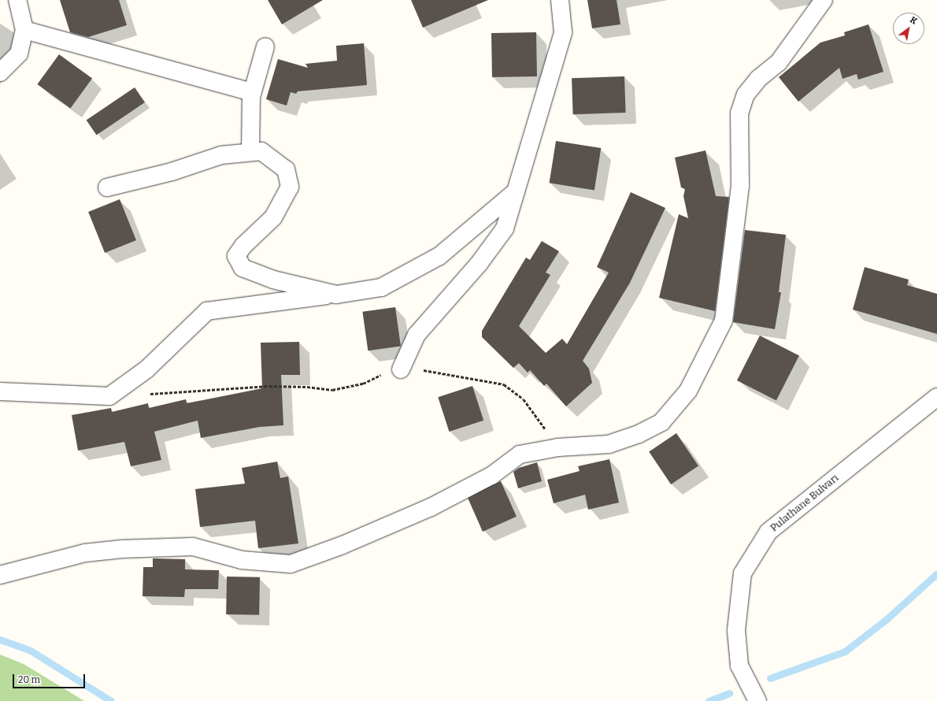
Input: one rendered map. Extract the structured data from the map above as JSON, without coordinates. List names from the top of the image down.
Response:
{
  "streets": {
    "street": ["Pulathane Bulvarı"]
  },
  "scale_bar": "20 m",
  "north": "top right"
}
